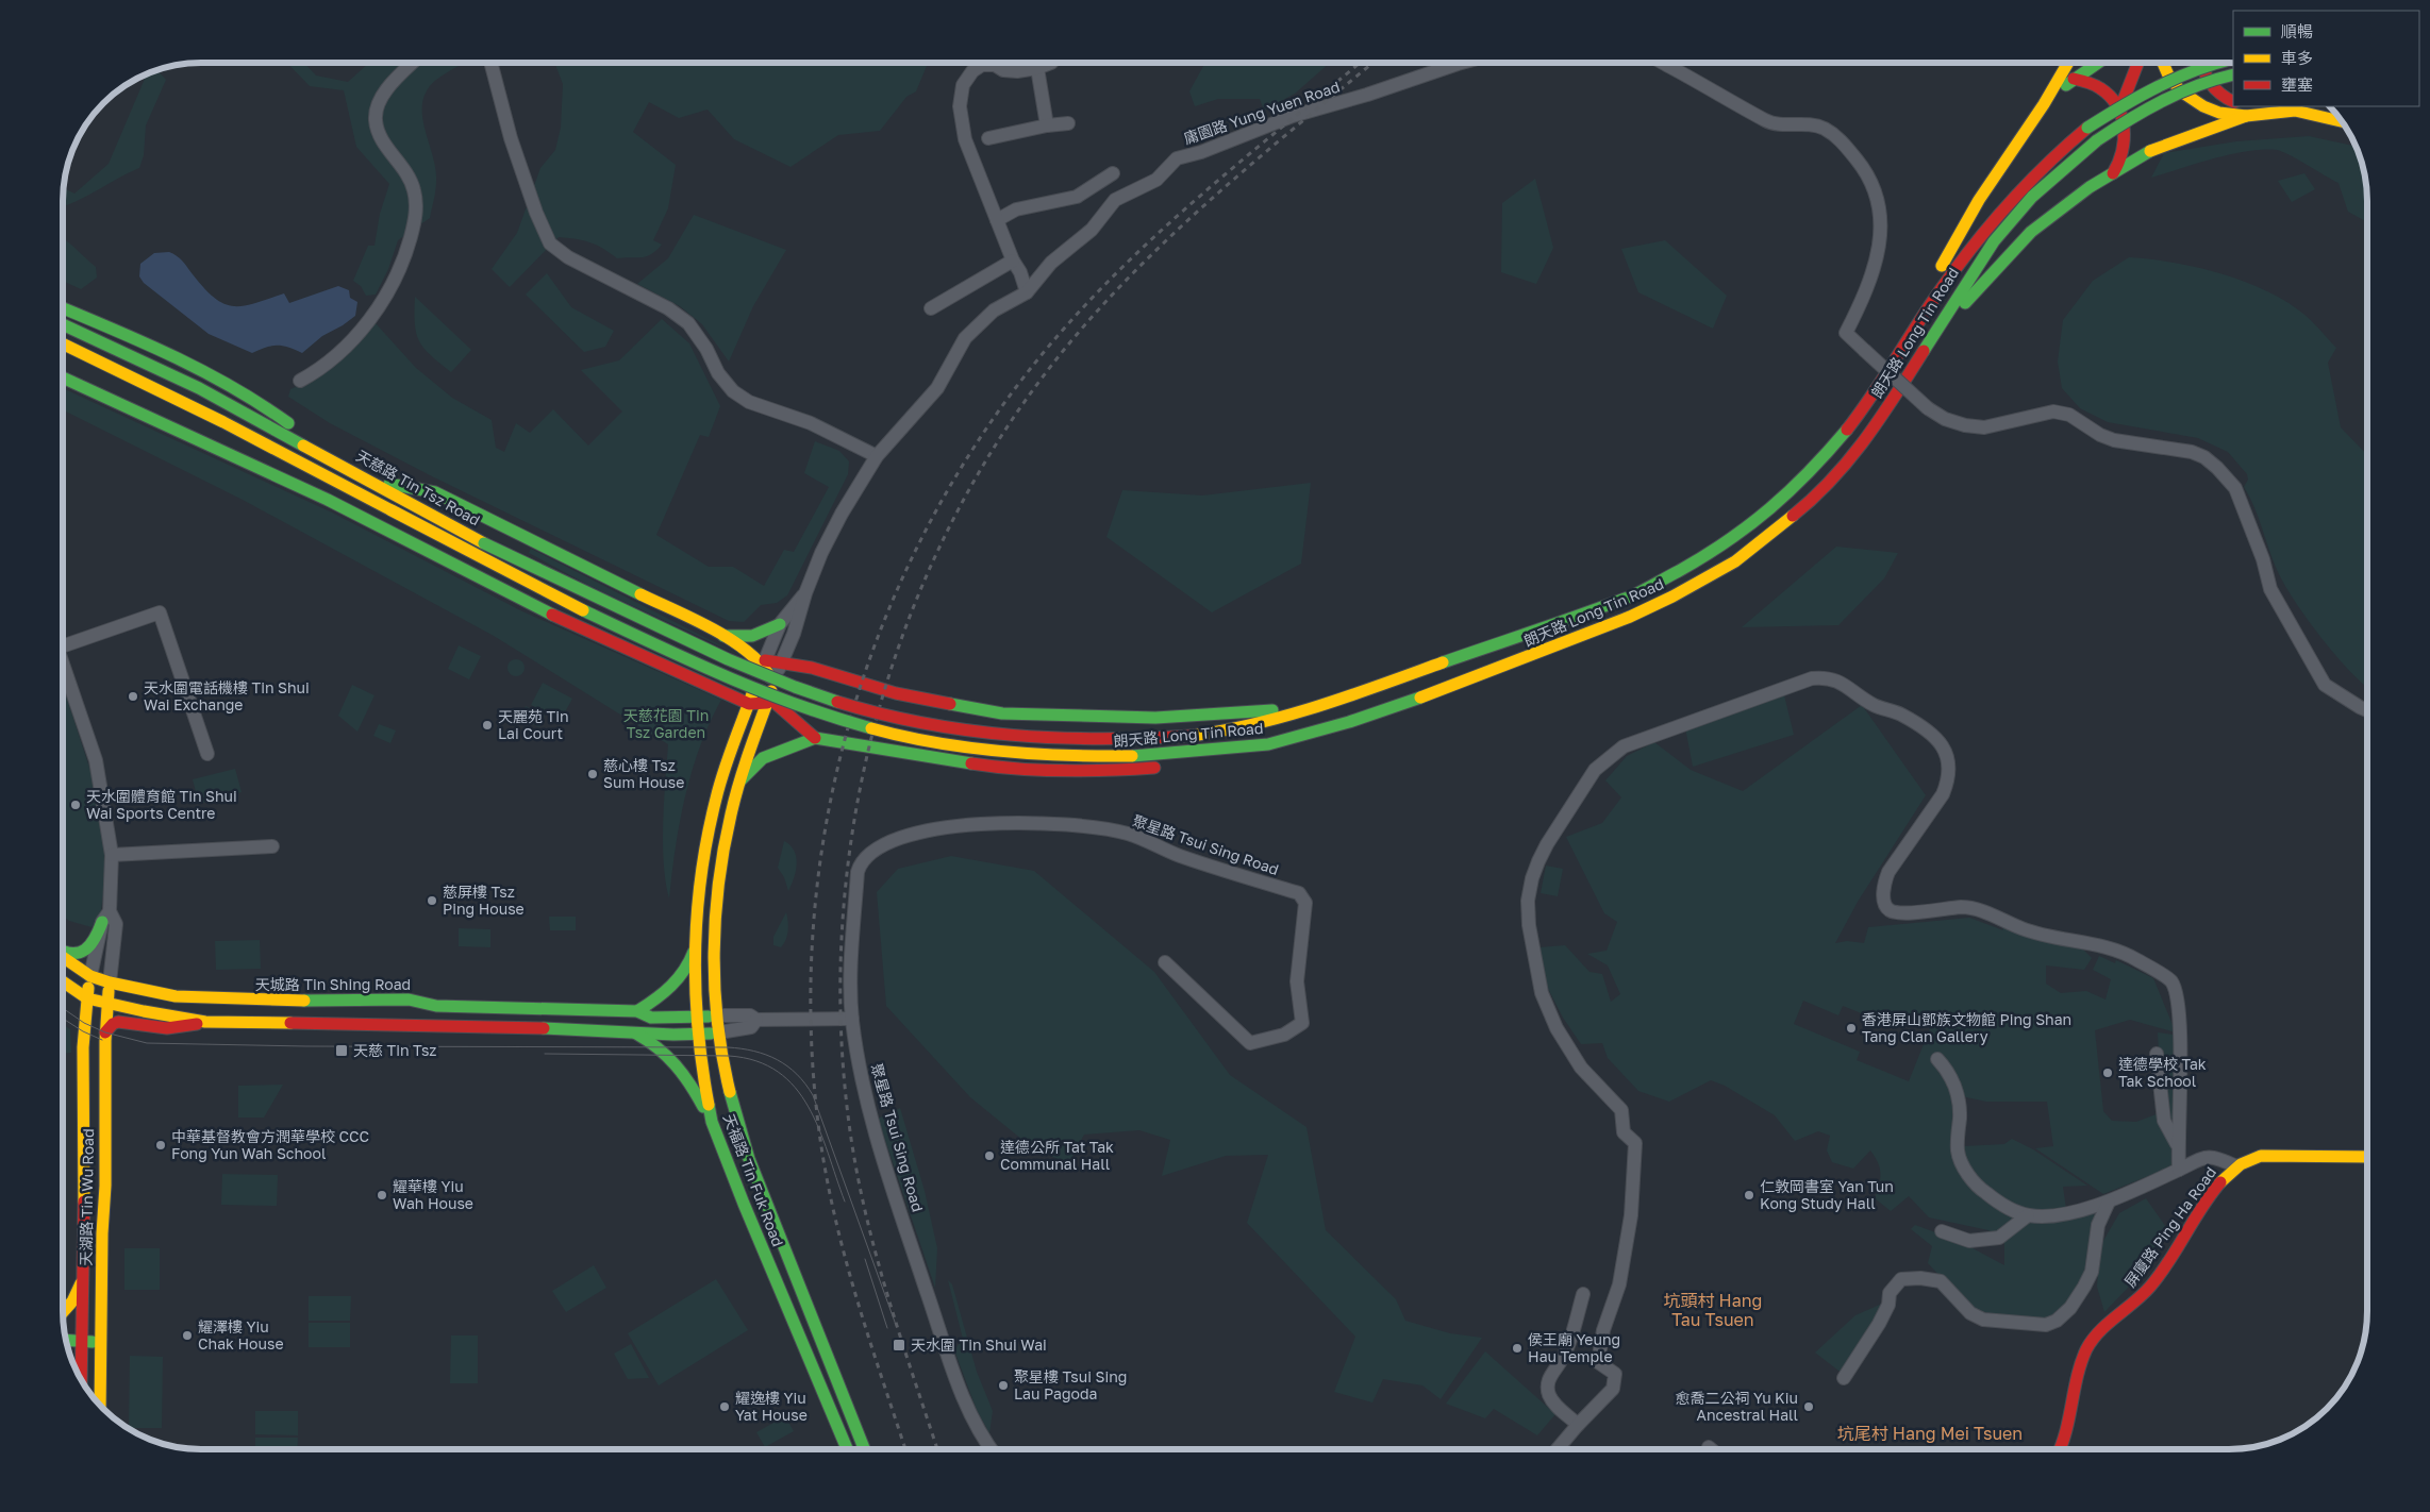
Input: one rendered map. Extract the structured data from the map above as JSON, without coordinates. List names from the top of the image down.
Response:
{
  "streets": {
    "main road": [
      "朗天路 Long Tin Road",
      "天慈路 Tin Tsz Road",
      "天城路 Tin Shing Road",
      "天福路 Tin Fuk Road",
      "天湖路 Tin Wu Road",
      "屏廈路 Ping Ha Road"
    ],
    "street": ["庸園路 Yung Yuen Road", "聚星路 Tsui Sing Road"]
  },
  "crossings": [
    ["庸園路 Yung Yuen Road", "朗天路 Long Tin Road"],
    ["庸園路 Yung Yuen Road", "天慈路 Tin Tsz Road"],
    ["庸園路 Yung Yuen Road", "天福路 Tin Fuk Road"],
    ["朗天路 Long Tin Road", "天慈路 Tin Tsz Road"],
    ["朗天路 Long Tin Road", "天福路 Tin Fuk Road"],
    ["天慈路 Tin Tsz Road", "天福路 Tin Fuk Road"],
    ["天城路 Tin Shing Road", "天福路 Tin Fuk Road"],
    ["天城路 Tin Shing Road", "天湖路 Tin Wu Road"]
  ],
  "districts": ["坑頭村 Hang Tau Tsuen", "坑尾村 Hang Mei Tsuen"],
  "parks": ["天慈花園 Tin Tsz Garden"],
  "places": {
    "other": [
      "天水圍電話機樓 Tin Shui Wai Exchange",
      "天麗苑 Tin Lai Court",
      "慈心樓 Tsz Sum House",
      "天水圍體育館 Tin Shui Wai Sports Centre",
      "慈屏樓 Tsz Ping House",
      "香港屏山鄧族文物館 Ping Shan Tang Clan Gallery",
      "達德學校 Tak Tak School",
      "中華基督教會方潤華學校 CCC Fong Yun Wah School",
      "達德公所 Tat Tak Communal Hall",
      "耀華樓 Yiu Wah House",
      "仁敦岡書室 Yan Tun Kong Study Hall",
      "耀澤樓 Yiu Chak House",
      "侯王廟 Yeung Hau Temple",
      "聚星樓 Tsui Sing Lau Pagoda",
      "耀逸樓 Yiu Yat House",
      "愈喬二公祠 Yu Kiu Ancestral Hall"
    ],
    "transit": ["天慈 Tin Tsz", "天水圍 Tin Shui Wai"]
  },
  "legend": ["順暢", "車多", "壅塞"]
}
